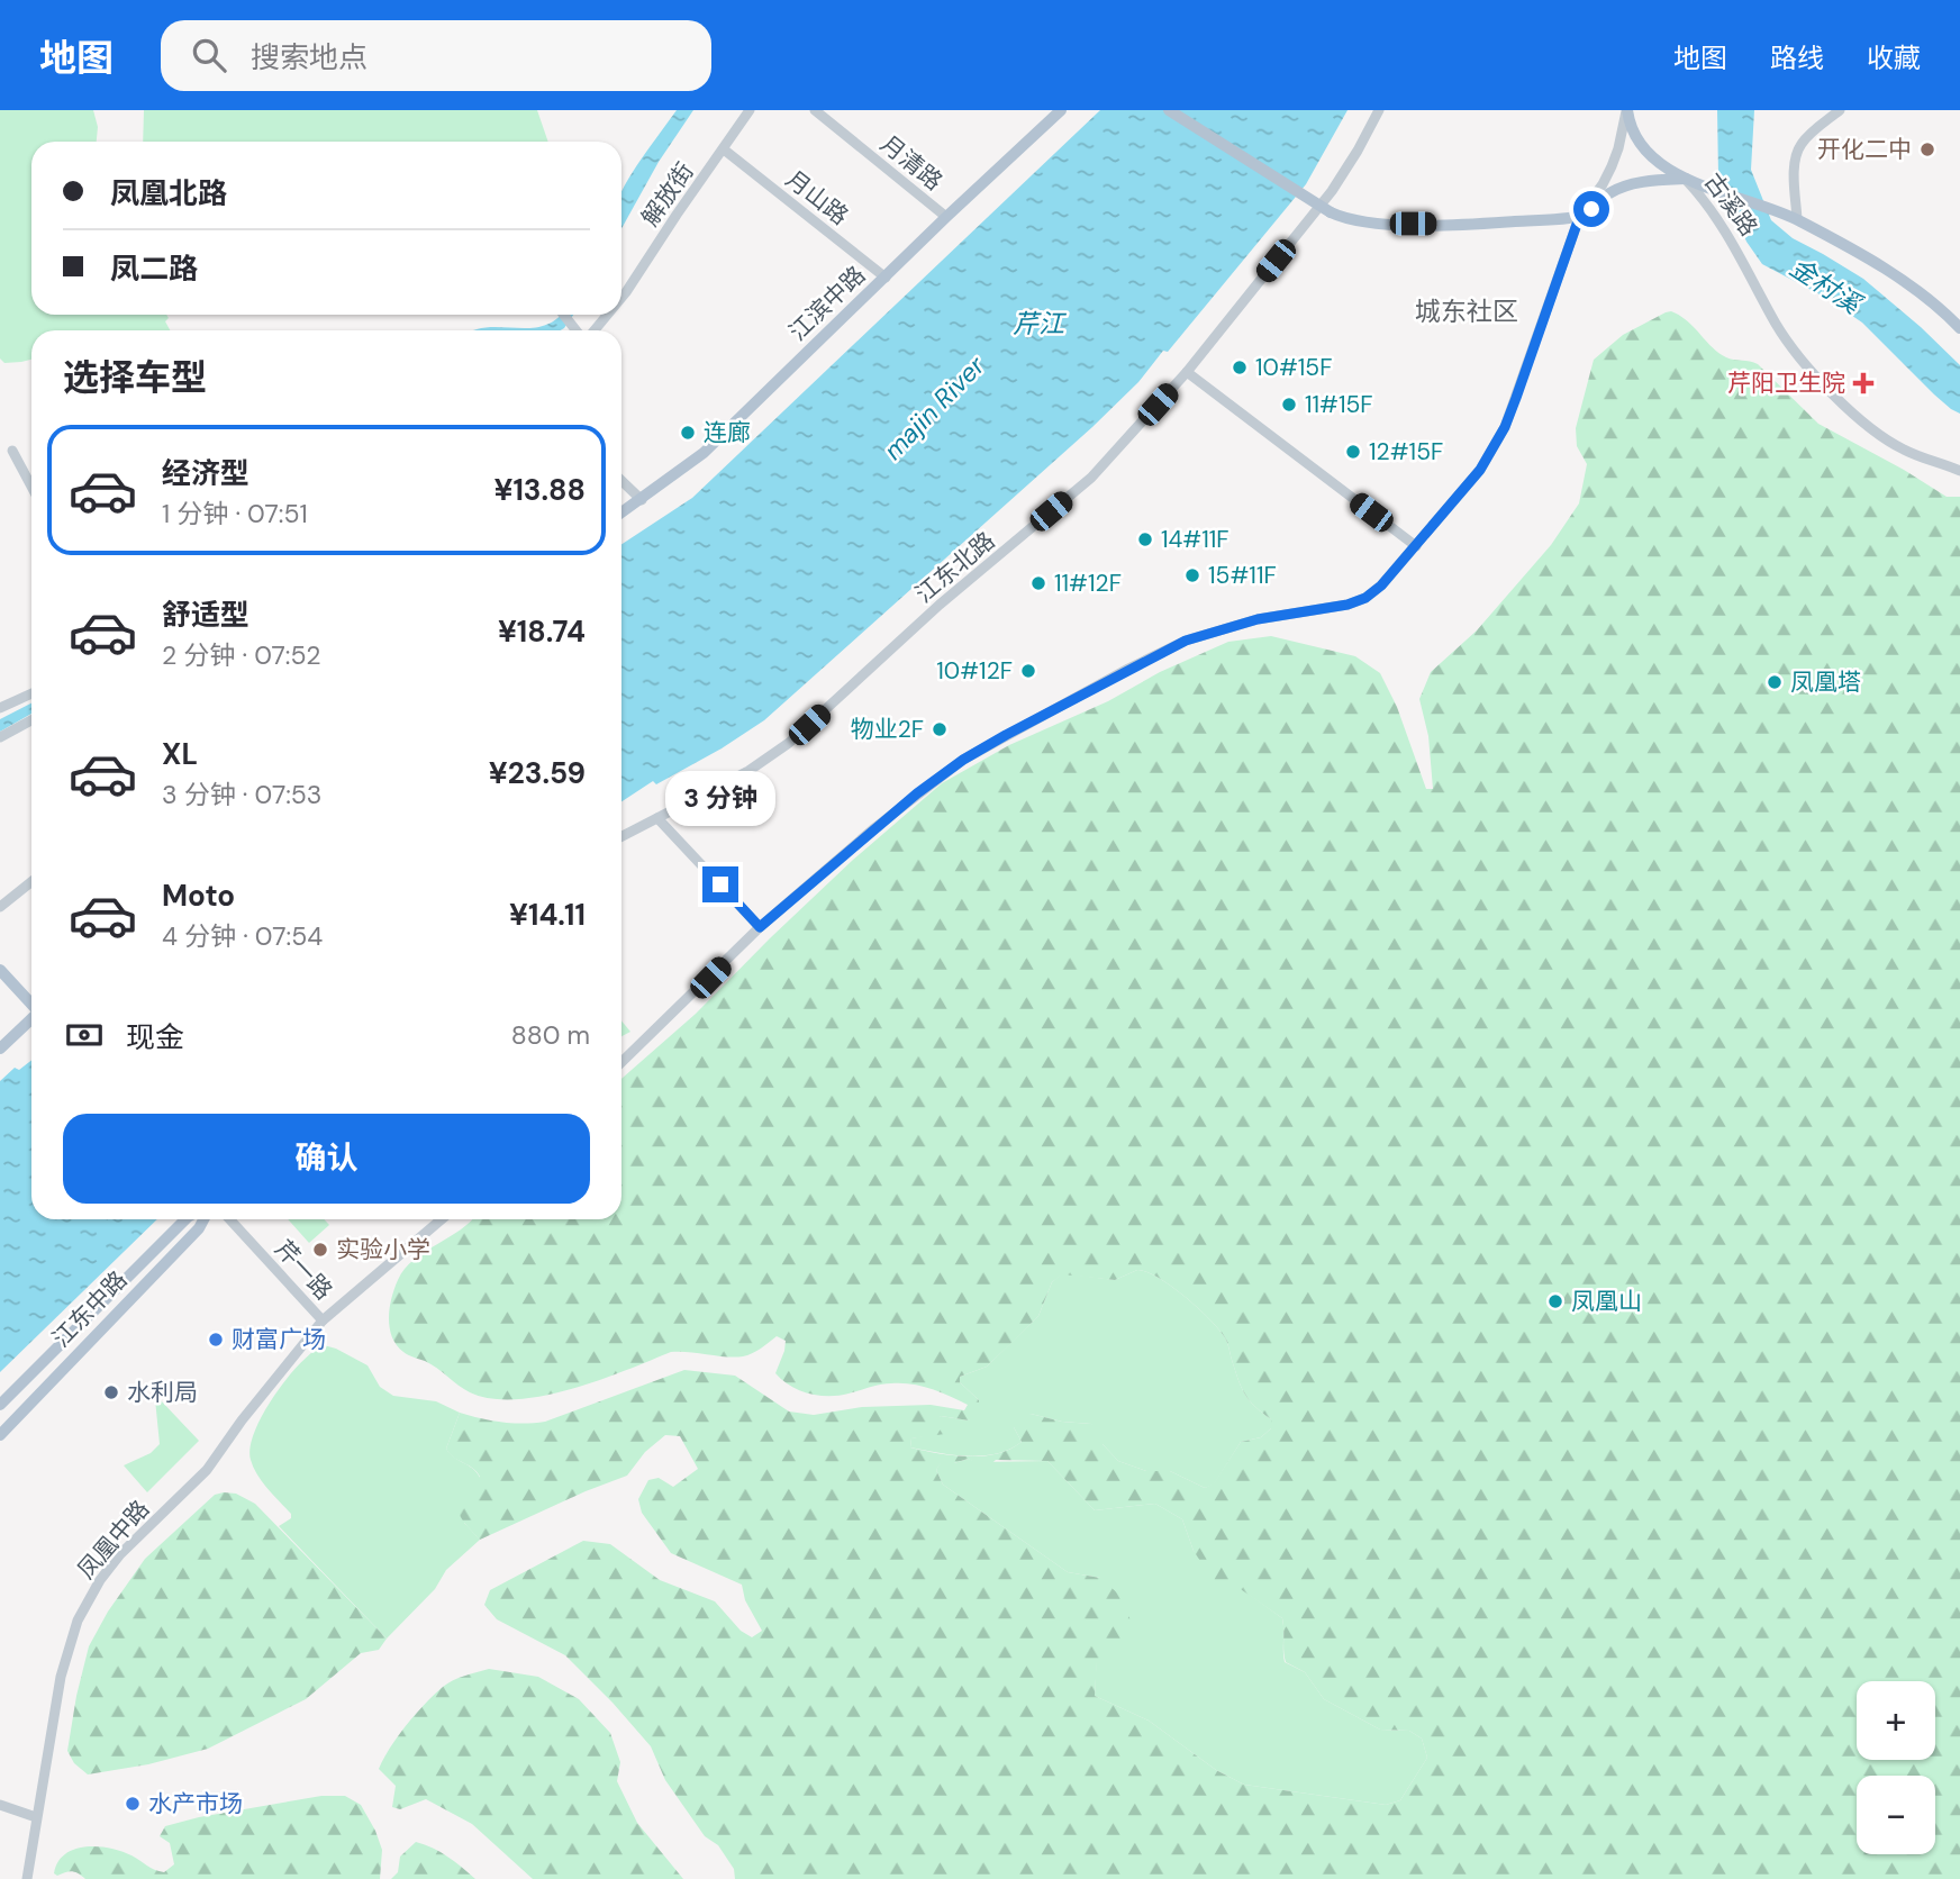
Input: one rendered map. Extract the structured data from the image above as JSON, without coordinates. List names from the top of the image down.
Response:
{
  "streets": {
    "main road": ["古溪路", "江滨中路", "江东中路"],
    "street": [
      "月清路",
      "解放街",
      "月山路",
      "江东北路",
      "芹一路",
      "凤凰中路"
    ]
  },
  "crossings": [
    ["月清路", "江滨中路"],
    ["解放街", "月山路"],
    ["月山路", "江滨中路"],
    ["芹一路", "凤凰中路"]
  ],
  "districts": ["城东社区"],
  "water": ["金村溪", "芹江", "majin River"],
  "places": {
    "other": [
      "开化二中",
      "10#15F",
      "11#15F",
      "连廊",
      "12#15F",
      "14#11F",
      "15#11F",
      "11#12F",
      "10#12F",
      "凤凰塔",
      "物业2F",
      "实验小学",
      "凤凰山",
      "财富广场",
      "水利局",
      "水产市场"
    ],
    "health": ["芹阳卫生院"]
  },
  "page": {
    "header": "地图",
    "search": "搜索地点",
    "nav": ["地图", "路线", "收藏"],
    "banner": ["凤凰北路", "凤二路"],
    "heading": "选择车型",
    "list": [
      {
        "name": "经济型",
        "note": "1 分钟 · 07:51",
        "value": "¥13.88"
      },
      {
        "name": "舒适型",
        "note": "2 分钟 · 07:52",
        "value": "¥18.74"
      },
      {
        "name": "XL",
        "note": "3 分钟 · 07:53",
        "value": "¥23.59"
      },
      {
        "name": "Moto",
        "note": "4 分钟 · 07:54",
        "value": "¥14.11"
      }
    ],
    "bubble": "3 分钟",
    "pay": ["现金", "880 m"],
    "buttons": "确认",
    "map_buttons": ["+", "−"]
  }
}
